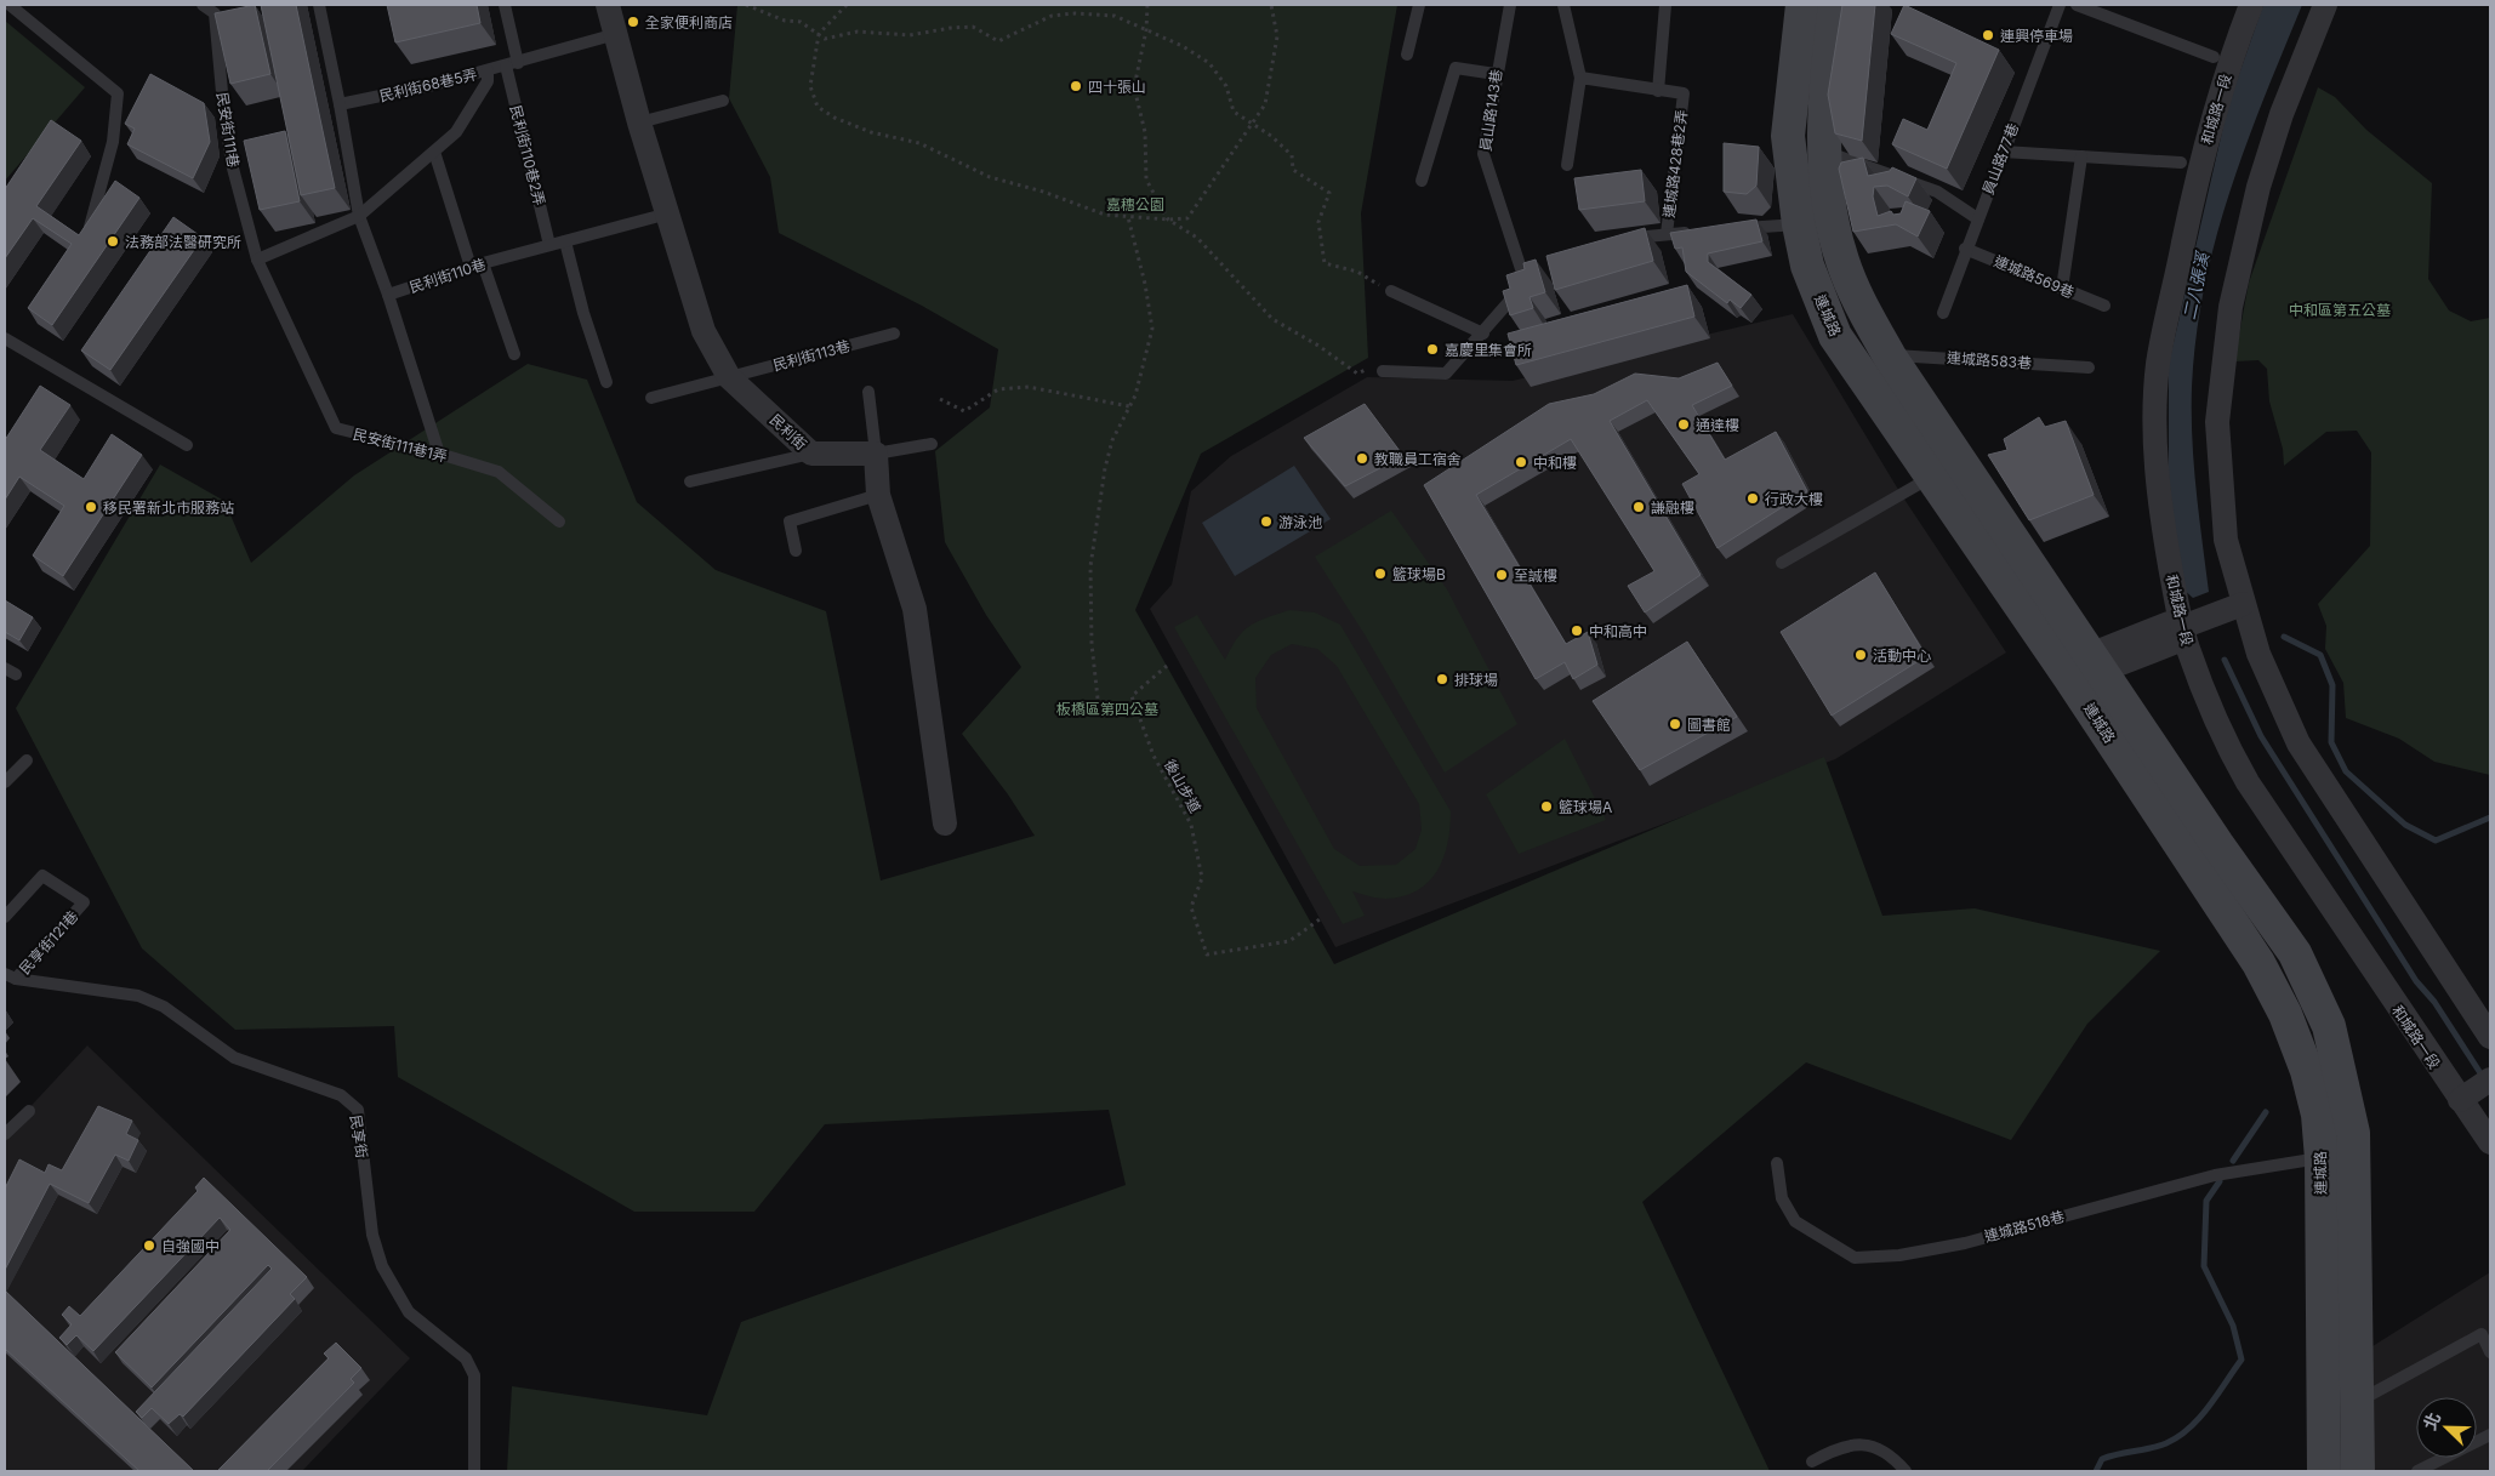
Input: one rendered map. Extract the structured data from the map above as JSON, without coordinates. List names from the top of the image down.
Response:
{
  "streets": {
    "main road": ["連城路"],
    "street": ["和城路一段", "民利街"],
    "lane": [
      "民利街68巷5弄",
      "員山路143巷",
      "民安街111巷",
      "民利街110巷2弄",
      "員山路77巷",
      "連城路428巷2弄",
      "民利街110巷",
      "連城路569巷",
      "民利街113巷",
      "連城路583巷",
      "民安街111巷1弄",
      "民享街121巷",
      "民享街",
      "連城路518巷"
    ],
    "path": ["後山步道"]
  },
  "crossings": [
    ["民利街68巷5弄", "民利街110巷2弄"],
    ["民利街68巷5弄", "民利街"],
    ["民安街111巷", "民安街111巷1弄"],
    ["民利街110巷2弄", "民利街110巷"],
    ["員山路77巷", "連城路569巷"],
    ["民利街110巷", "民利街"],
    ["連城路", "連城路583巷"],
    ["連城路", "連城路518巷"],
    ["民利街113巷", "民利街"],
    ["民享街121巷", "民享街"]
  ],
  "water": ["二八張溪"],
  "parks": ["嘉穗公園", "中和區第五公墓", "板橋區第四公墓"],
  "places": [
    "全家便利商店",
    "連興停車場",
    "四十張山",
    "法務部法醫研究所",
    "嘉慶里集會所",
    "通達樓",
    "教職員工宿舍",
    "中和樓",
    "行政大樓",
    "移民署新北市服務站",
    "謙融樓",
    "游泳池",
    "籃球場B",
    "至誠樓",
    "中和高中",
    "活動中心",
    "排球場",
    "圖書館",
    "籃球場A",
    "自強國中"
  ],
  "north": "top left"
}
